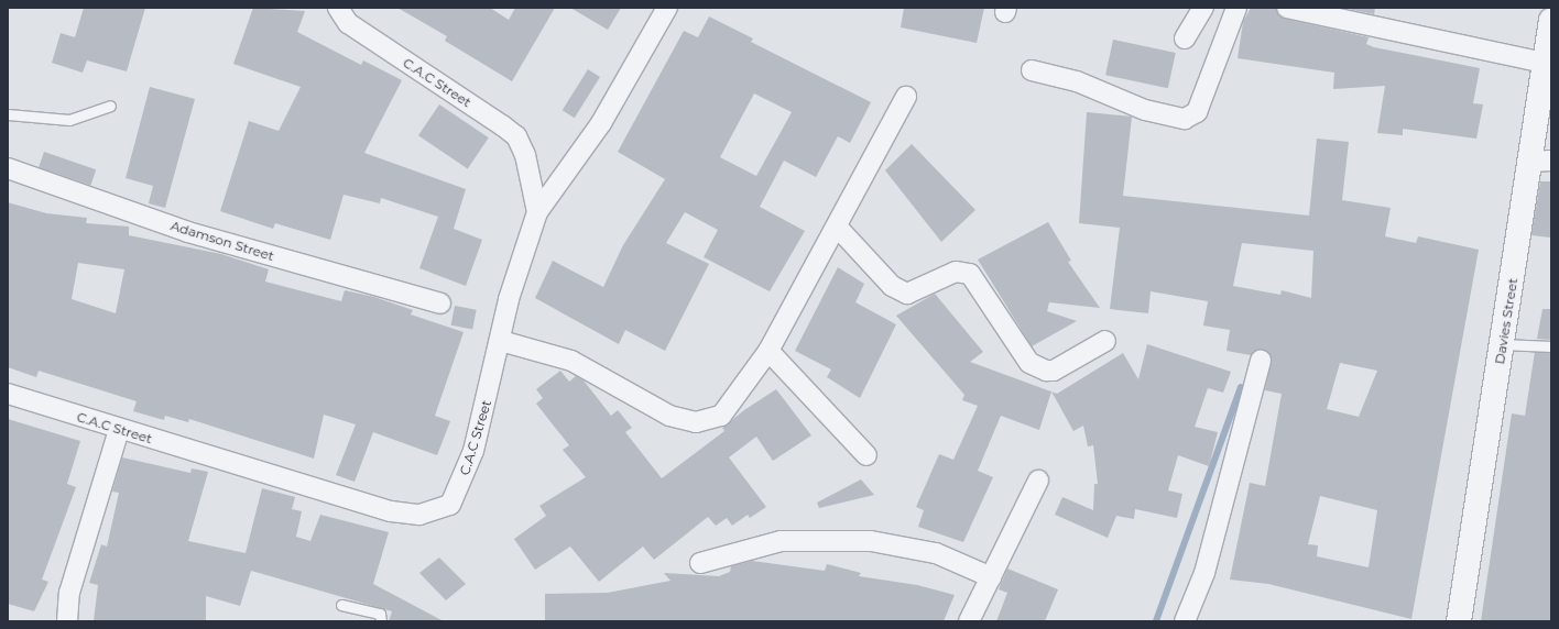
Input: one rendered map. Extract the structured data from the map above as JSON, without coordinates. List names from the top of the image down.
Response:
{
  "streets": {
    "street": ["C.A.C Street", "Adamson Street", "Davies Street"]
  }
}
